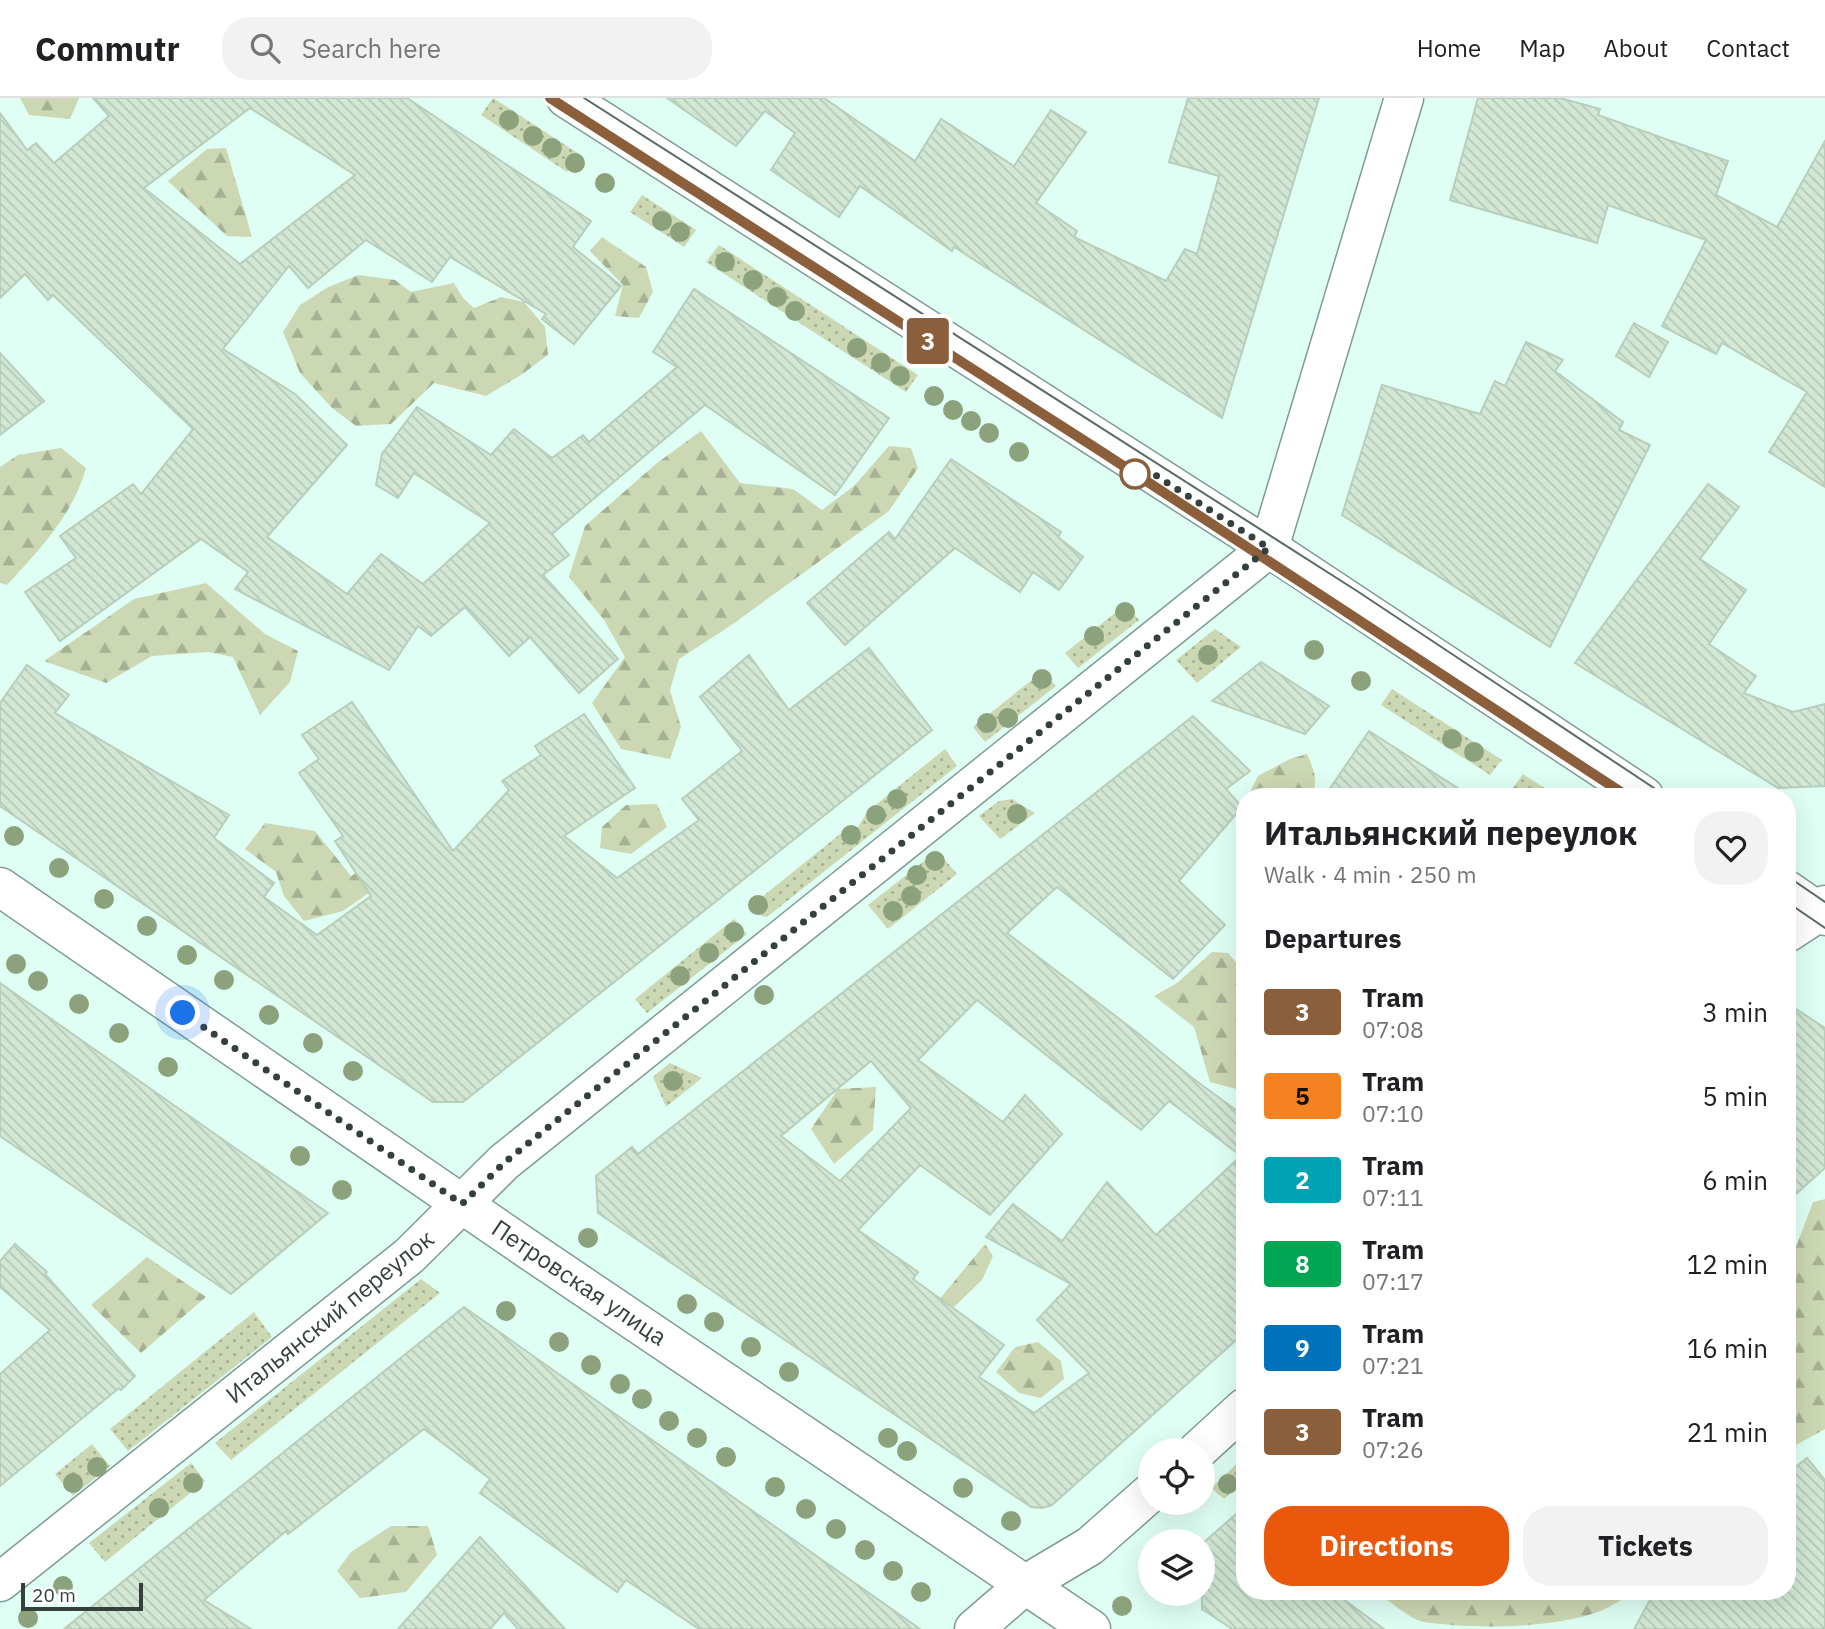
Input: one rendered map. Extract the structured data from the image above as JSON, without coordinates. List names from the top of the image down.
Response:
{
  "streets": {
    "street": ["Петровская улица", "Итальянский переулок"]
  },
  "crossings": [
    ["Петровская улица", "Итальянский переулок"]
  ],
  "lines": ["tram line 3"],
  "scale_bar": "20 m",
  "page": {
    "header": "Commutr",
    "search": "Search here",
    "nav": [
      "Home",
      "Map",
      "About",
      "Contact"
    ],
    "on_map": "3",
    "heading": [
      ["Итальянский переулок", "Walk · 4 min · 250 m"],
      "Departures"
    ],
    "list": [
      {
        "mark": "3",
        "name": "Tram",
        "note": "07:08",
        "value": "3 min"
      },
      {
        "mark": "5",
        "name": "Tram",
        "note": "07:10",
        "value": "5 min"
      },
      {
        "mark": "2",
        "name": "Tram",
        "note": "07:11",
        "value": "6 min"
      },
      {
        "mark": "8",
        "name": "Tram",
        "note": "07:17",
        "value": "12 min"
      },
      {
        "mark": "9",
        "name": "Tram",
        "note": "07:21",
        "value": "16 min"
      },
      {
        "mark": "3",
        "name": "Tram",
        "note": "07:26",
        "value": "21 min"
      }
    ],
    "buttons": ["Directions", "Tickets"],
    "scale": "20 m"
  }
}
